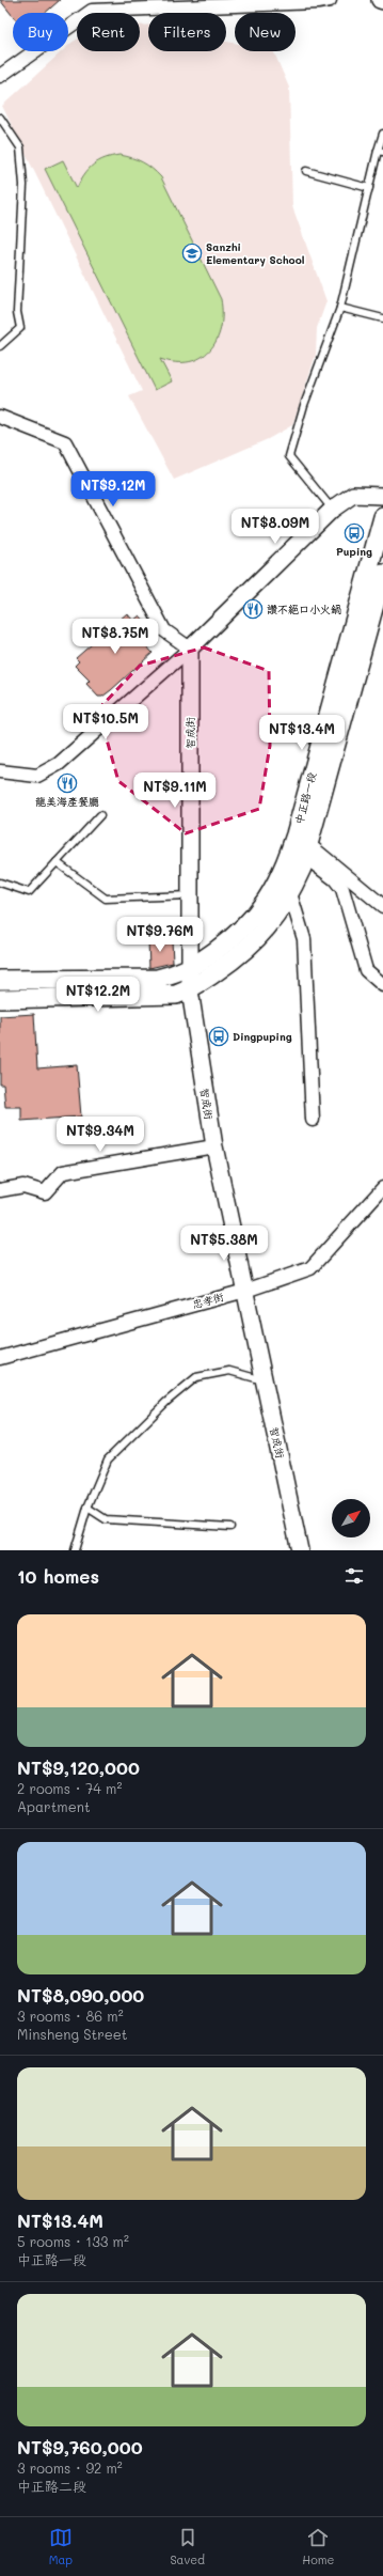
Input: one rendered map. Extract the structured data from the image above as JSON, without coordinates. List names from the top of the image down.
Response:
{
  "streets": {
    "main road": ["中正路一段"],
    "street": ["智成街", "忠孝街"]
  },
  "crossings": [
    ["智成街", "中正路一段"],
    ["智成街", "忠孝街"]
  ],
  "places": {
    "school or university": ["Sanzhi Elementary School"],
    "bus stop": ["Puping", "Dingpuping"],
    "restaurant": ["讚不絕口小火鍋", "龍美海產餐廳"]
  },
  "north": "top right",
  "page": {
    "chip": [
      "Buy",
      "Rent",
      "Filters",
      "New"
    ],
    "price": [
      "NT$9.12M",
      "NT$8.09M",
      "NT$8.75M",
      "NT$10.5M",
      "NT$13.4M",
      "NT$9.11M",
      "NT$9.76M",
      "NT$12.2M",
      "NT$9.34M",
      "NT$5.38M"
    ],
    "heading": "10 homes",
    "list": [
      {
        "name": "NT$9,120,000",
        "note": "2 rooms · 74 m² · Apartment"
      },
      {
        "name": "NT$8,090,000",
        "note": "3 rooms · 86 m² · Minsheng Street"
      },
      {
        "name": "NT$13.4M",
        "note": "5 rooms · 133 m² · 中正路一段"
      },
      {
        "name": "NT$9,760,000",
        "note": "3 rooms · 92 m² · 中正路二段"
      }
    ],
    "tabs": ["Map", "Saved", "Home"]
  }
}
